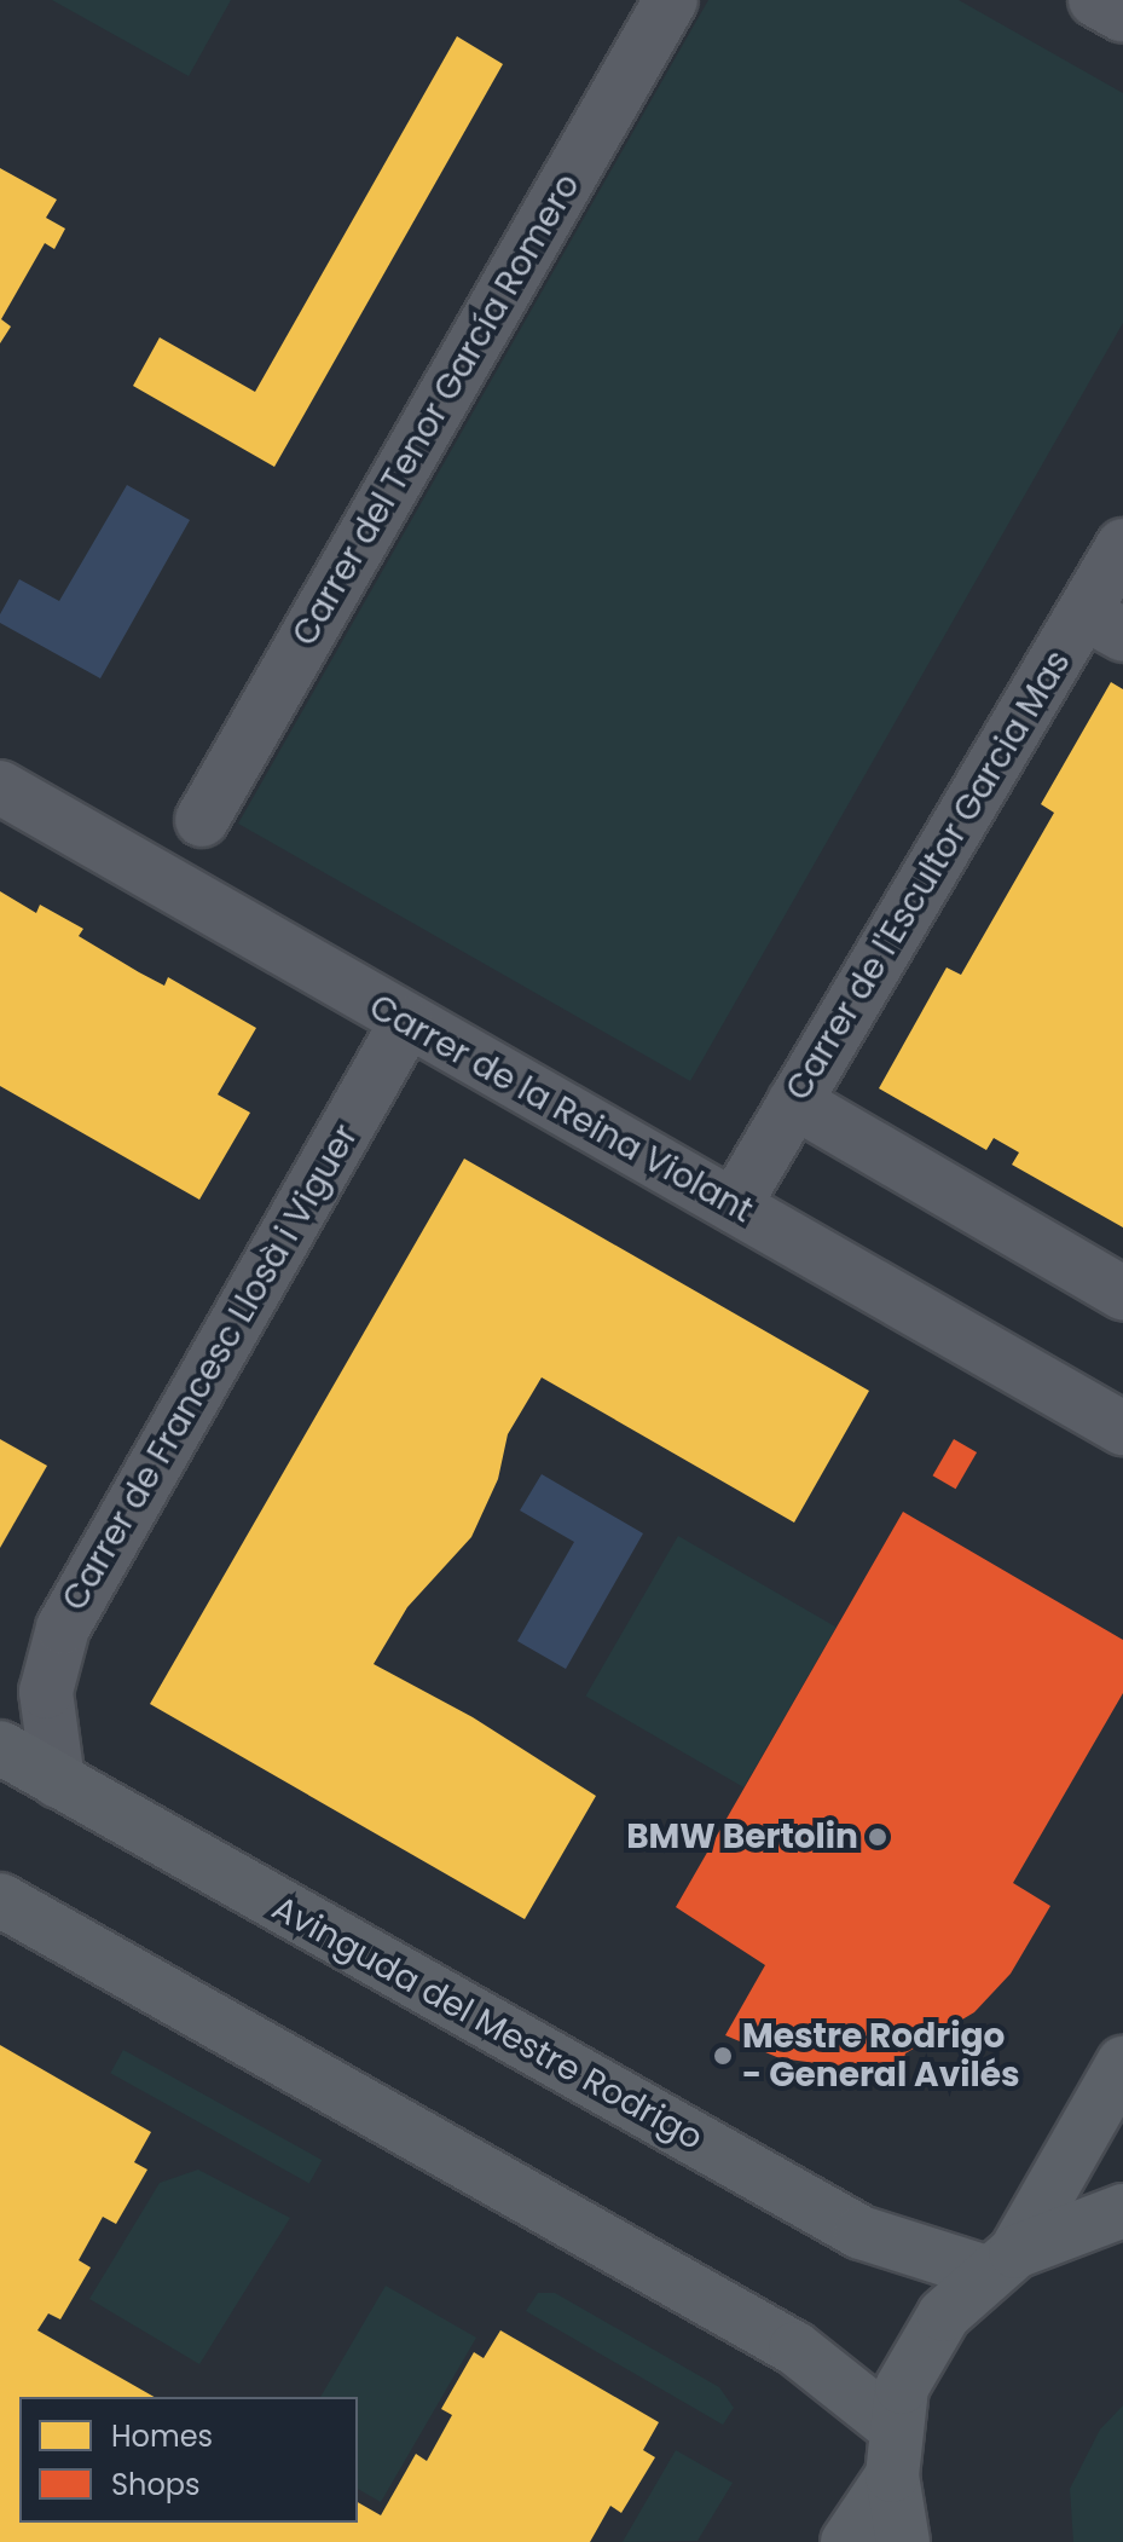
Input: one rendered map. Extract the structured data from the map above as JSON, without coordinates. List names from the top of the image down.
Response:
{
  "streets": {
    "main road": ["Avinguda del Mestre Rodrigo"],
    "street": [
      "Carrer del Tenor García Romero",
      "Carrer de l'Escultor Garcia Mas",
      "Carrer de la Reina Violant",
      "Carrer de Francesc Llosà i Viguer"
    ]
  },
  "crossings": [
    ["Carrer de l'Escultor Garcia Mas", "Carrer de la Reina Violant"],
    ["Carrer de la Reina Violant", "Carrer de Francesc Llosà i Viguer"],
    ["Carrer de Francesc Llosà i Viguer", "Avinguda del Mestre Rodrigo"]
  ],
  "places": ["BMW Bertolin", "Mestre Rodrigo - General Avilés"],
  "legend": ["Homes", "Shops"]
}
